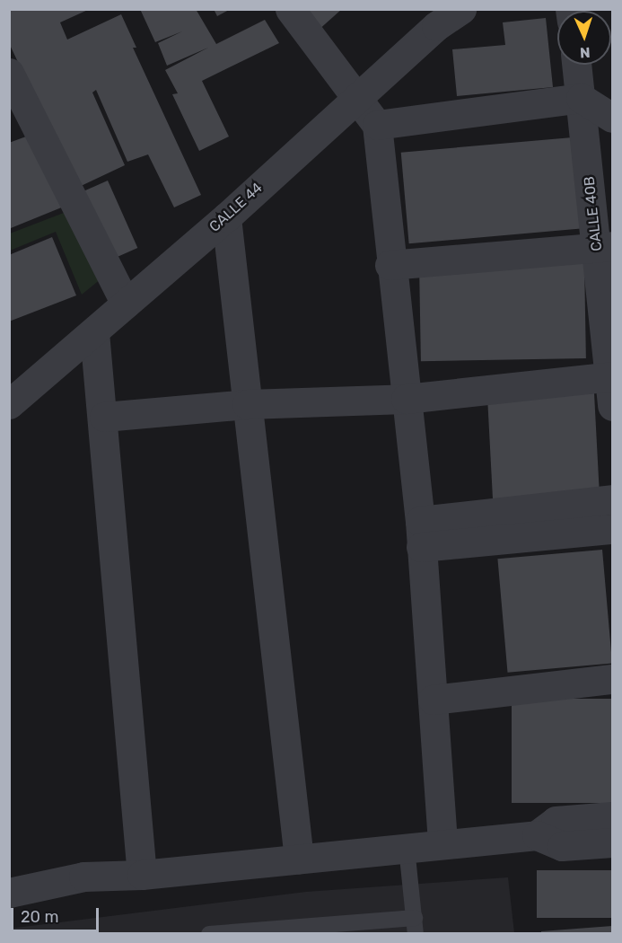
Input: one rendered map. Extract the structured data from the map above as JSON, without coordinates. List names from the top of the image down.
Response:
{
  "streets": {
    "street": ["CALLE 44", "CALLE 40B"]
  },
  "scale_bar": "20 m",
  "north": "bottom"
}
